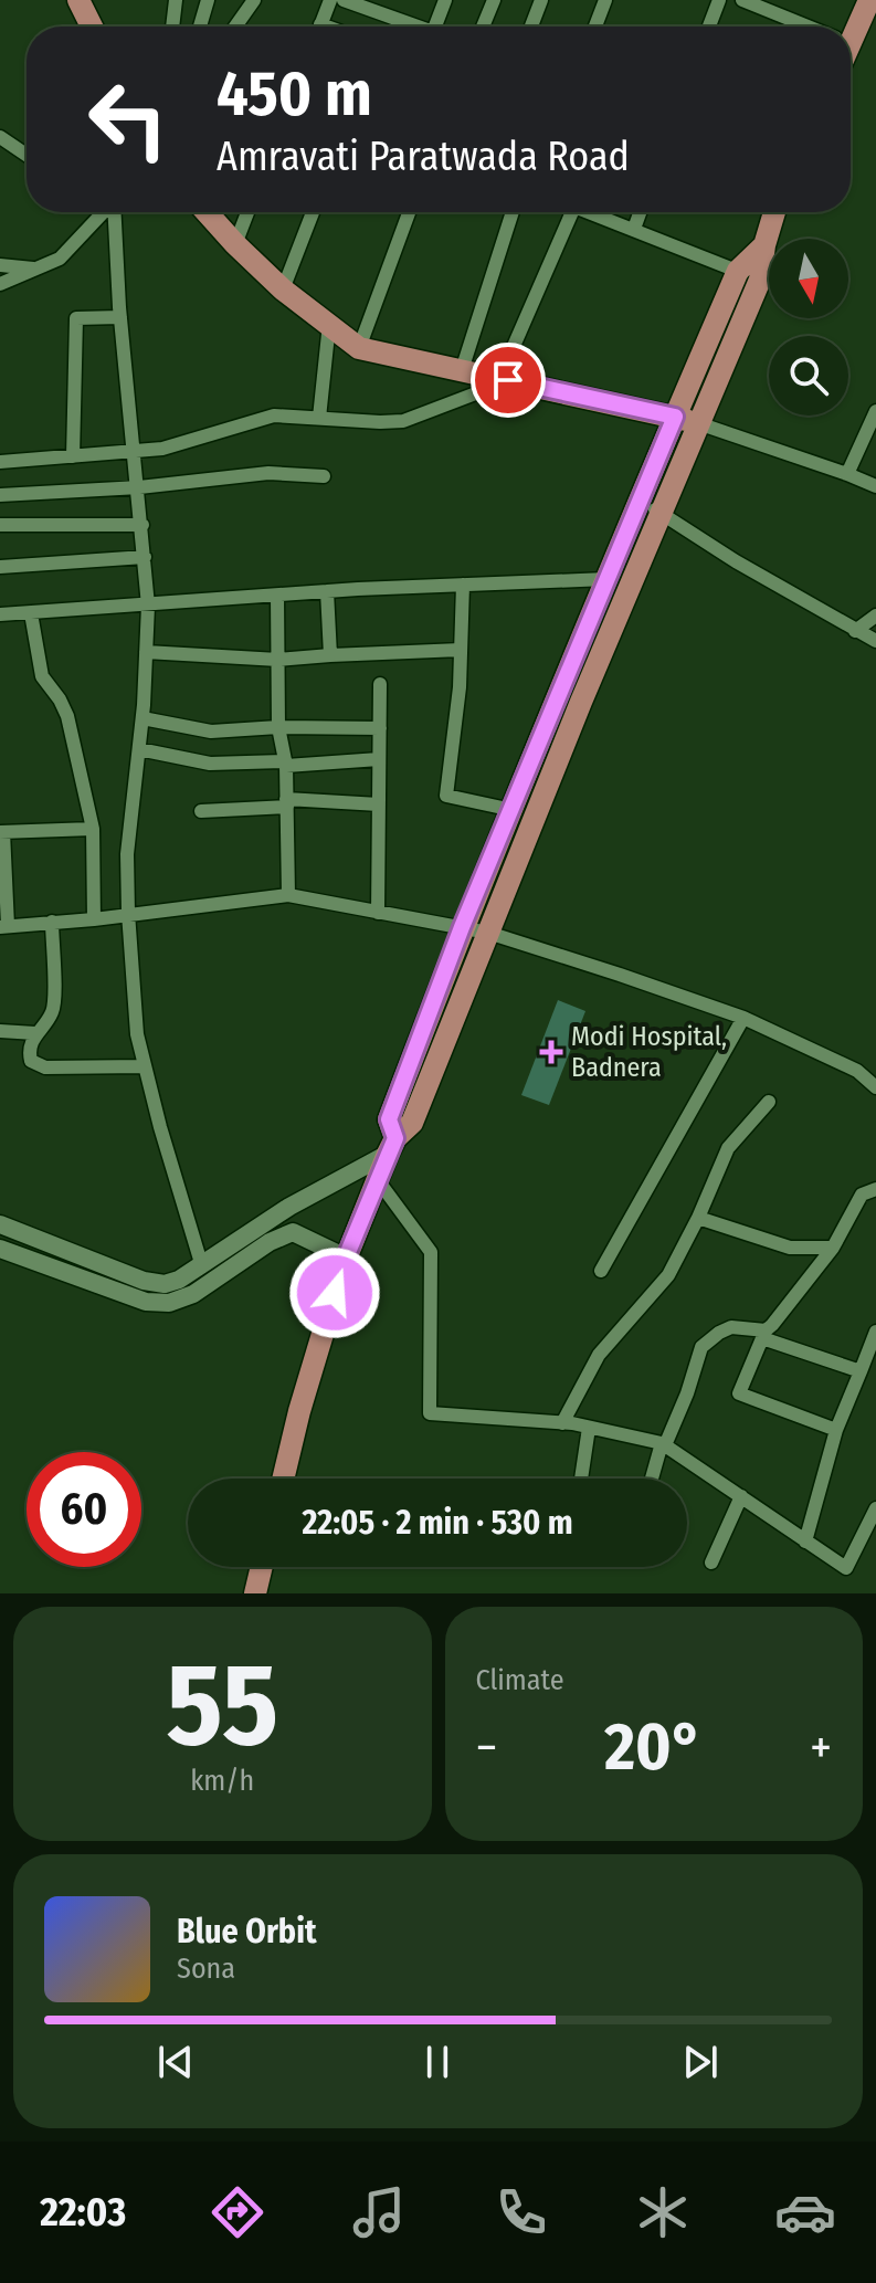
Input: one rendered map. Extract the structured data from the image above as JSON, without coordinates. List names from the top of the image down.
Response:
{
  "places": {
    "health": ["Modi Hospital, Badnera"]
  },
  "north": "bottom",
  "page": {
    "turn": ["450 m", "Amravati Paratwada Road"],
    "limit": "60",
    "trip": "22:05 · 2 min · 530 m",
    "tile": [
      ["55", "km/h"],
      "Climate"
    ],
    "heat": ["−", "20°", "+"],
    "song": ["Blue Orbit", "Sona"],
    "tabs": "22:03"
  }
}
